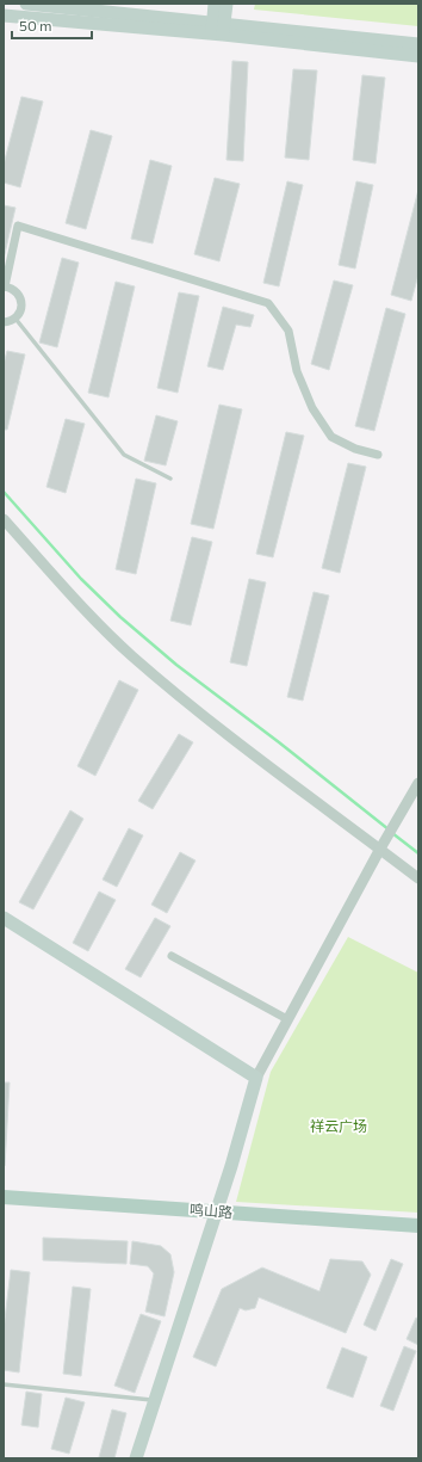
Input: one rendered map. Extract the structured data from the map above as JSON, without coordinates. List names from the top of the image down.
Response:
{
  "streets": {
    "main road": ["鸣山路"]
  },
  "parks": ["祥云广场"],
  "scale_bar": "50 m"
}
